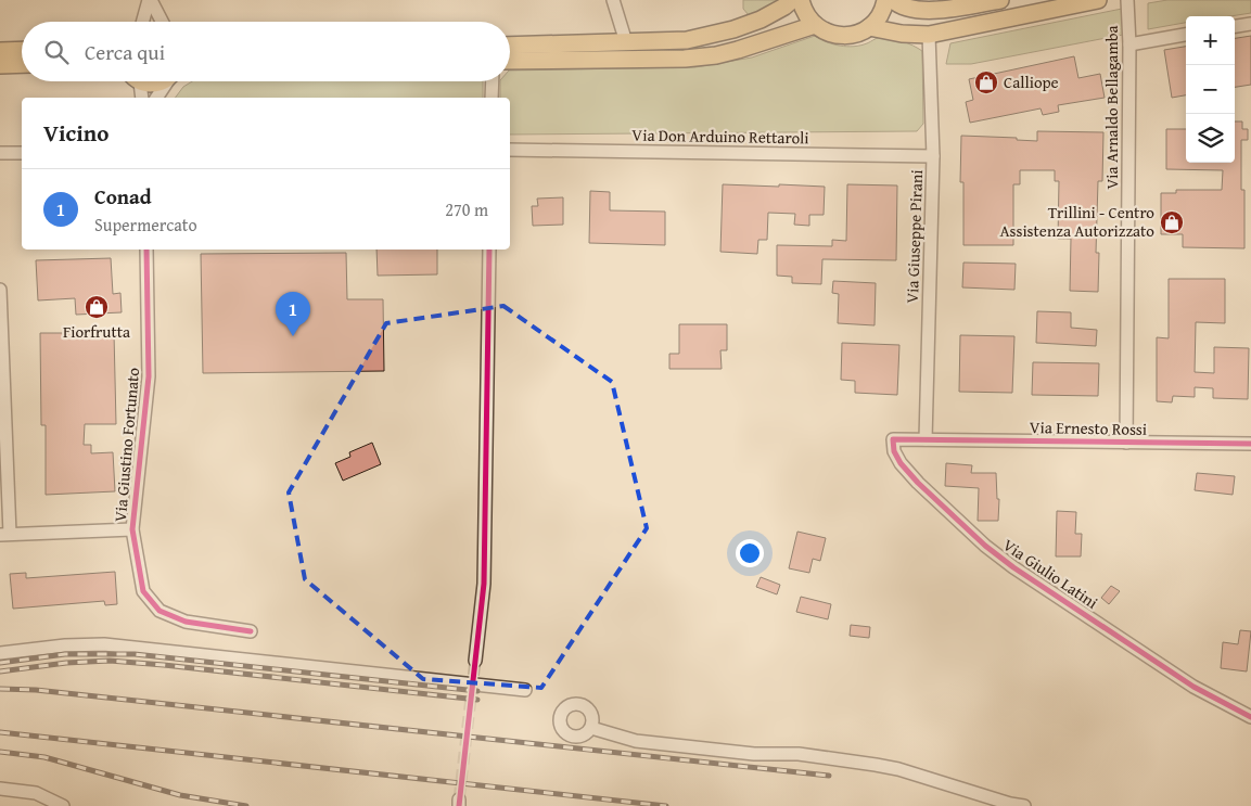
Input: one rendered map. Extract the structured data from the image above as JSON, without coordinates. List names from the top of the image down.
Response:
{
  "streets": {
    "street": [
      "Via Arnaldo Bellagamba",
      "Via Don Arduino Rettaroli",
      "Via Giuseppe Pirani",
      "Via Ernesto Rossi",
      "Via Giustino Fortunato",
      "Via Giulio Latini"
    ]
  },
  "crossings": [
    ["Via Arnaldo Bellagamba", "Via Ernesto Rossi"],
    ["Via Don Arduino Rettaroli", "Via Giuseppe Pirani"],
    ["Via Giuseppe Pirani", "Via Ernesto Rossi"],
    ["Via Giuseppe Pirani", "Via Giulio Latini"],
    ["Via Ernesto Rossi", "Via Giulio Latini"]
  ],
  "places": {
    "shop": ["Calliope", "Trillini - Centro Assistenza Autorizzato", "Fiorfrutta"]
  },
  "page": {
    "map_buttons": ["+", "−"],
    "search": "Cerca qui",
    "heading": "Vicino",
    "list": [
      {
        "mark": "1",
        "name": "Conad",
        "note": "Supermercato",
        "value": "270 m"
      }
    ],
    "pins": "1"
  }
}
